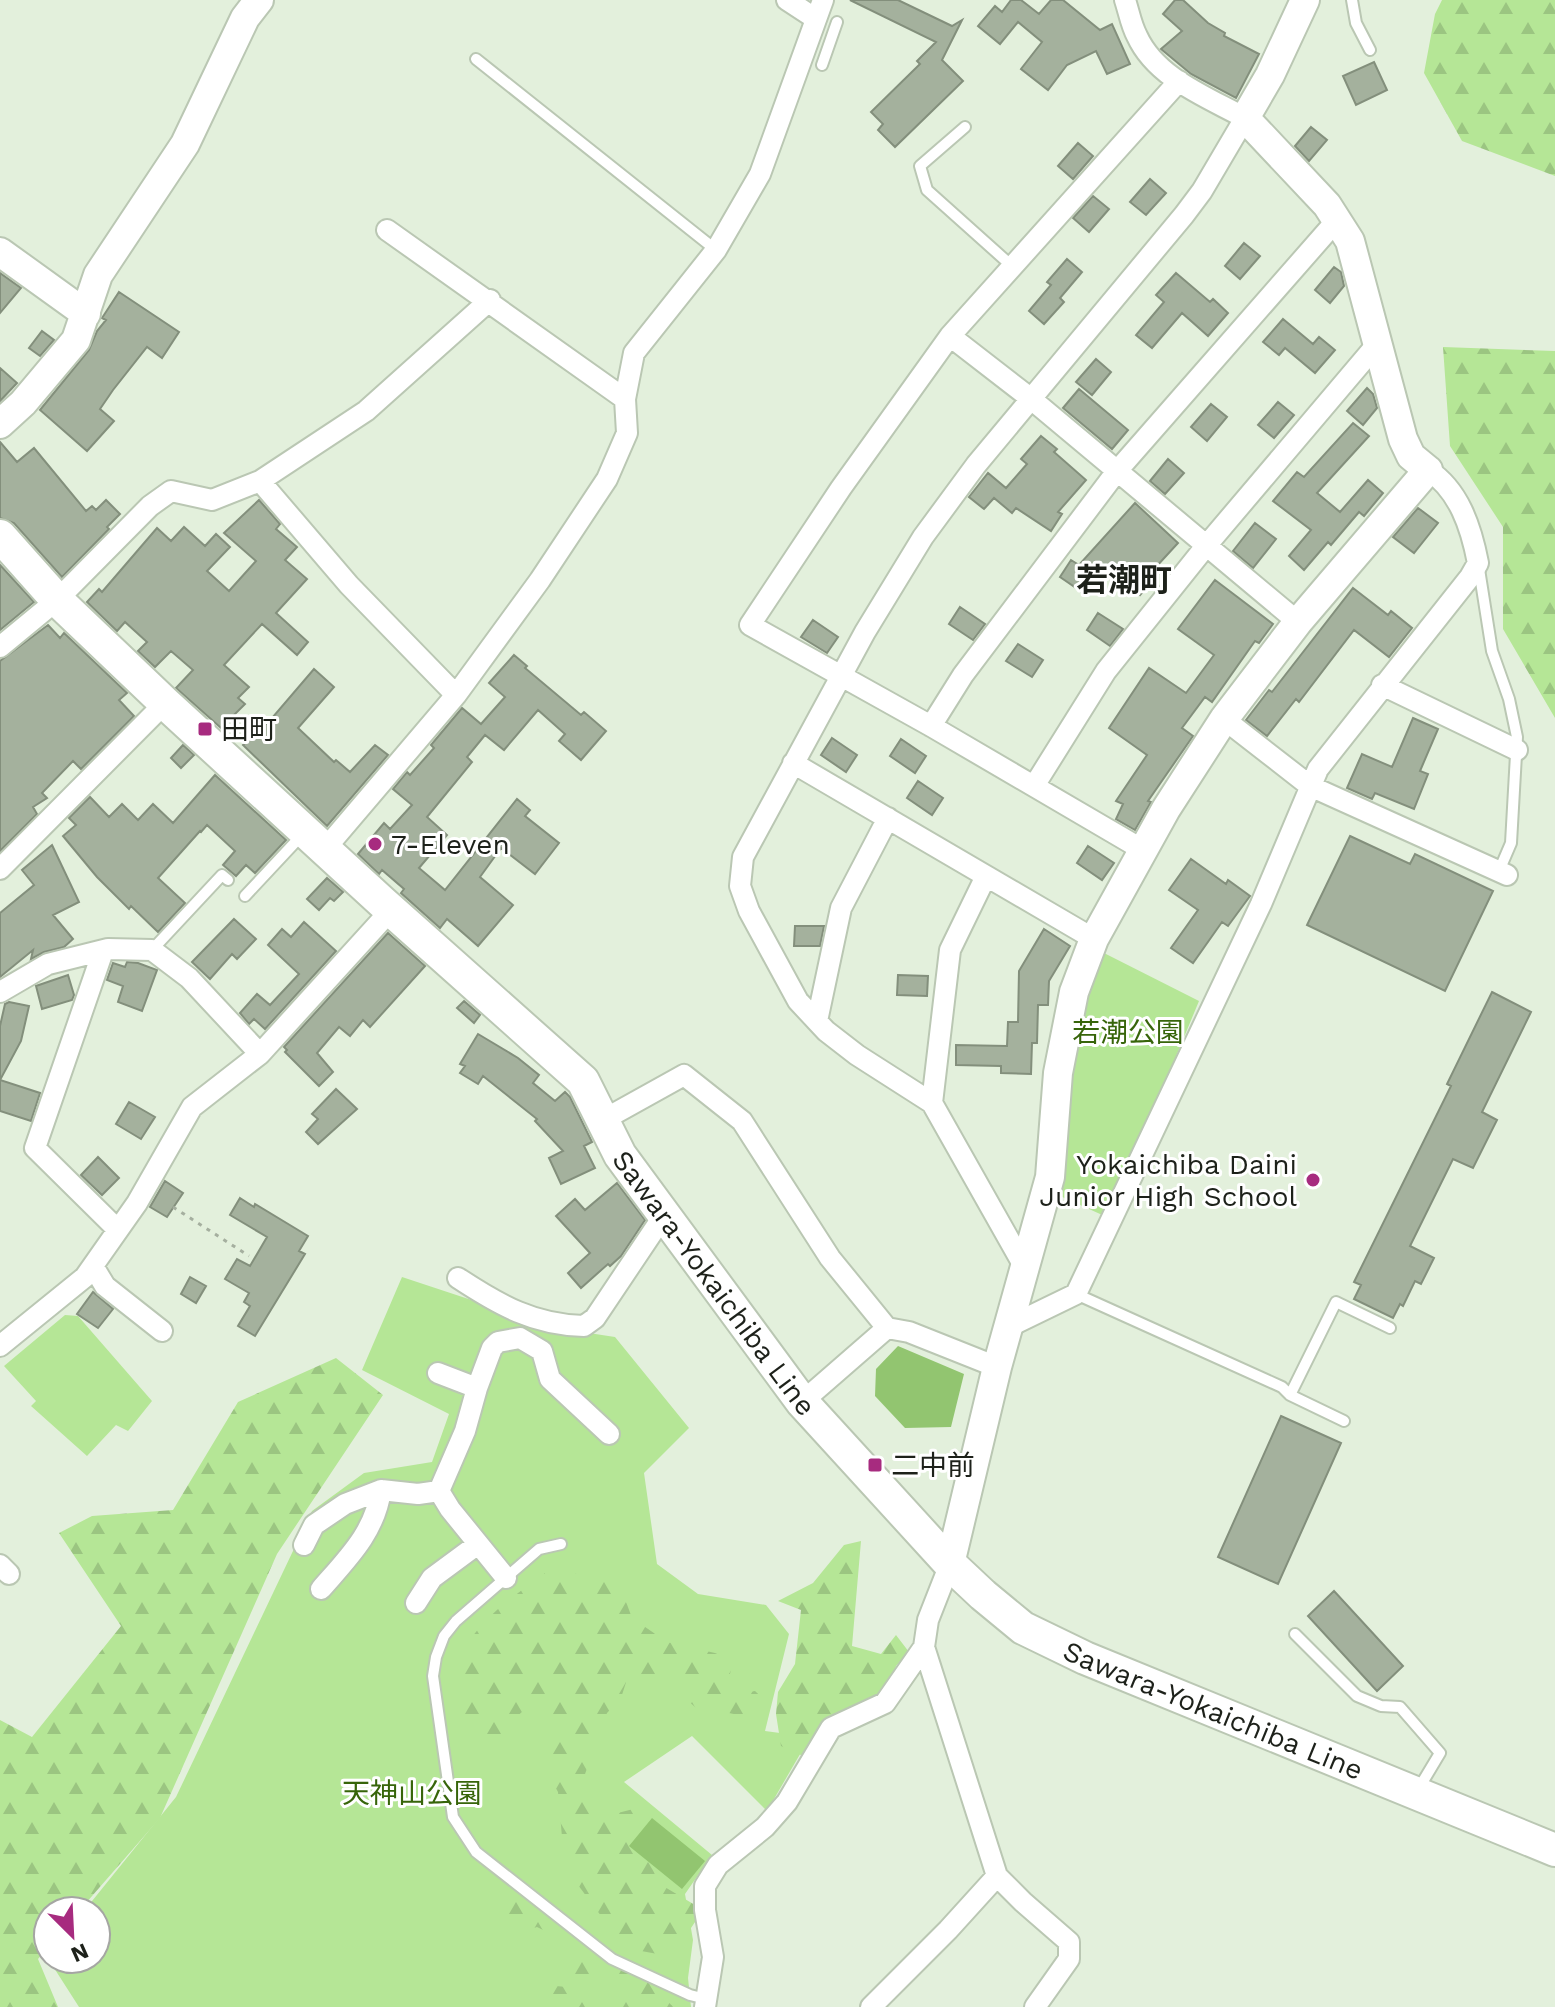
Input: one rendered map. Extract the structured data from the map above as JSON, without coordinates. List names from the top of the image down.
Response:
{
  "streets": {
    "main road": ["Sawara-Yokaichiba Line"]
  },
  "districts": ["若潮町"],
  "parks": ["若潮公園", "天神山公園"],
  "places": {
    "transit": ["田町", "二中前"],
    "other": ["7-Eleven", "Yokaichiba Daini Junior High School"]
  },
  "north": "bottom right"
}
